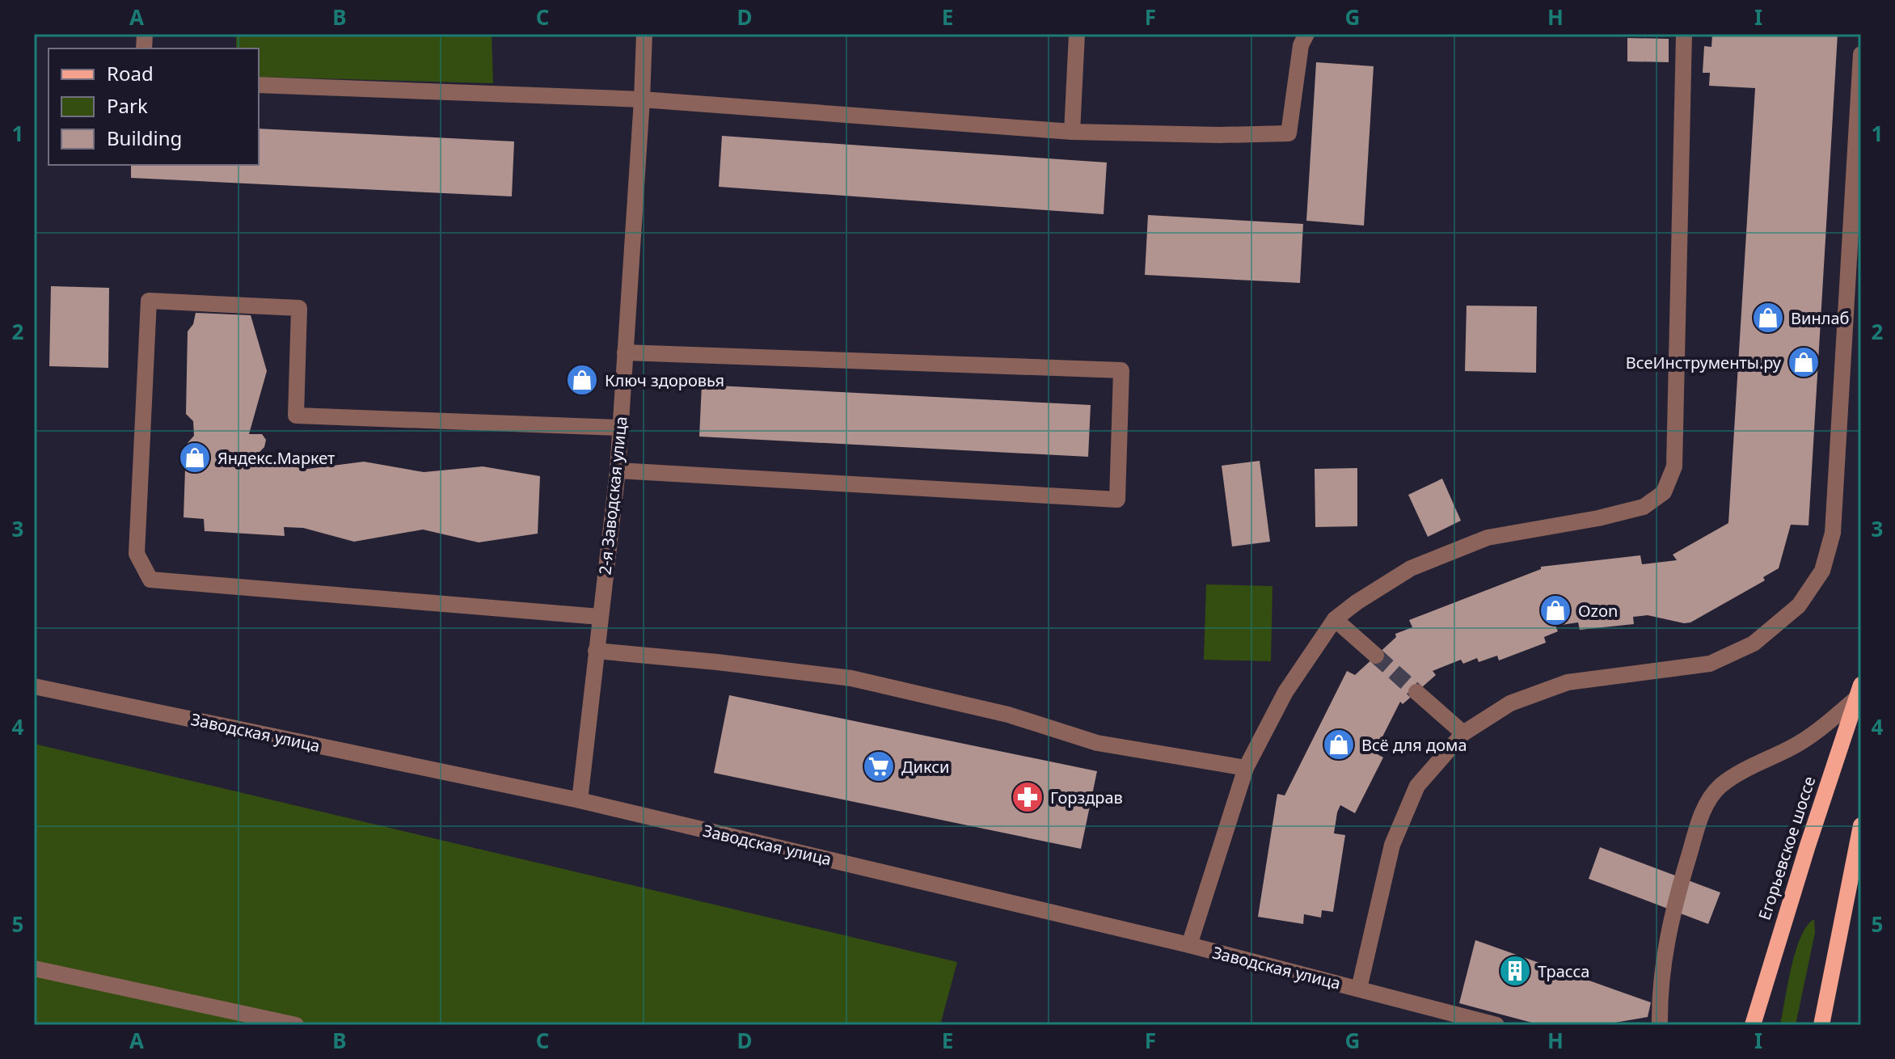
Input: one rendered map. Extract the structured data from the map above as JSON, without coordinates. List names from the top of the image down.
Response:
{
  "streets": {
    "main road": ["Егорьевское шоссе"],
    "street": ["2-я Заводская улица", "Заводская улица"]
  },
  "crossings": [
    ["2-я Заводская улица", "Заводская улица"]
  ],
  "places": {
    "shop": [
      "Винлаб",
      "ВсеИнструменты.ру",
      "Ключ здоровья",
      "Яндекс.Маркет",
      "Ozon",
      "Всё для дома"
    ],
    "supermarket": ["Дикси"],
    "pharmacy": ["Горздрав"],
    "building": ["Трасса"]
  },
  "legend": ["Road", "Park", "Building"],
  "grid": {
    "columns": [
      "A",
      "B",
      "C",
      "D",
      "E",
      "F",
      "G",
      "H",
      "I"
    ],
    "rows": [
      "1",
      "2",
      "3",
      "4",
      "5"
    ]
  }
}
